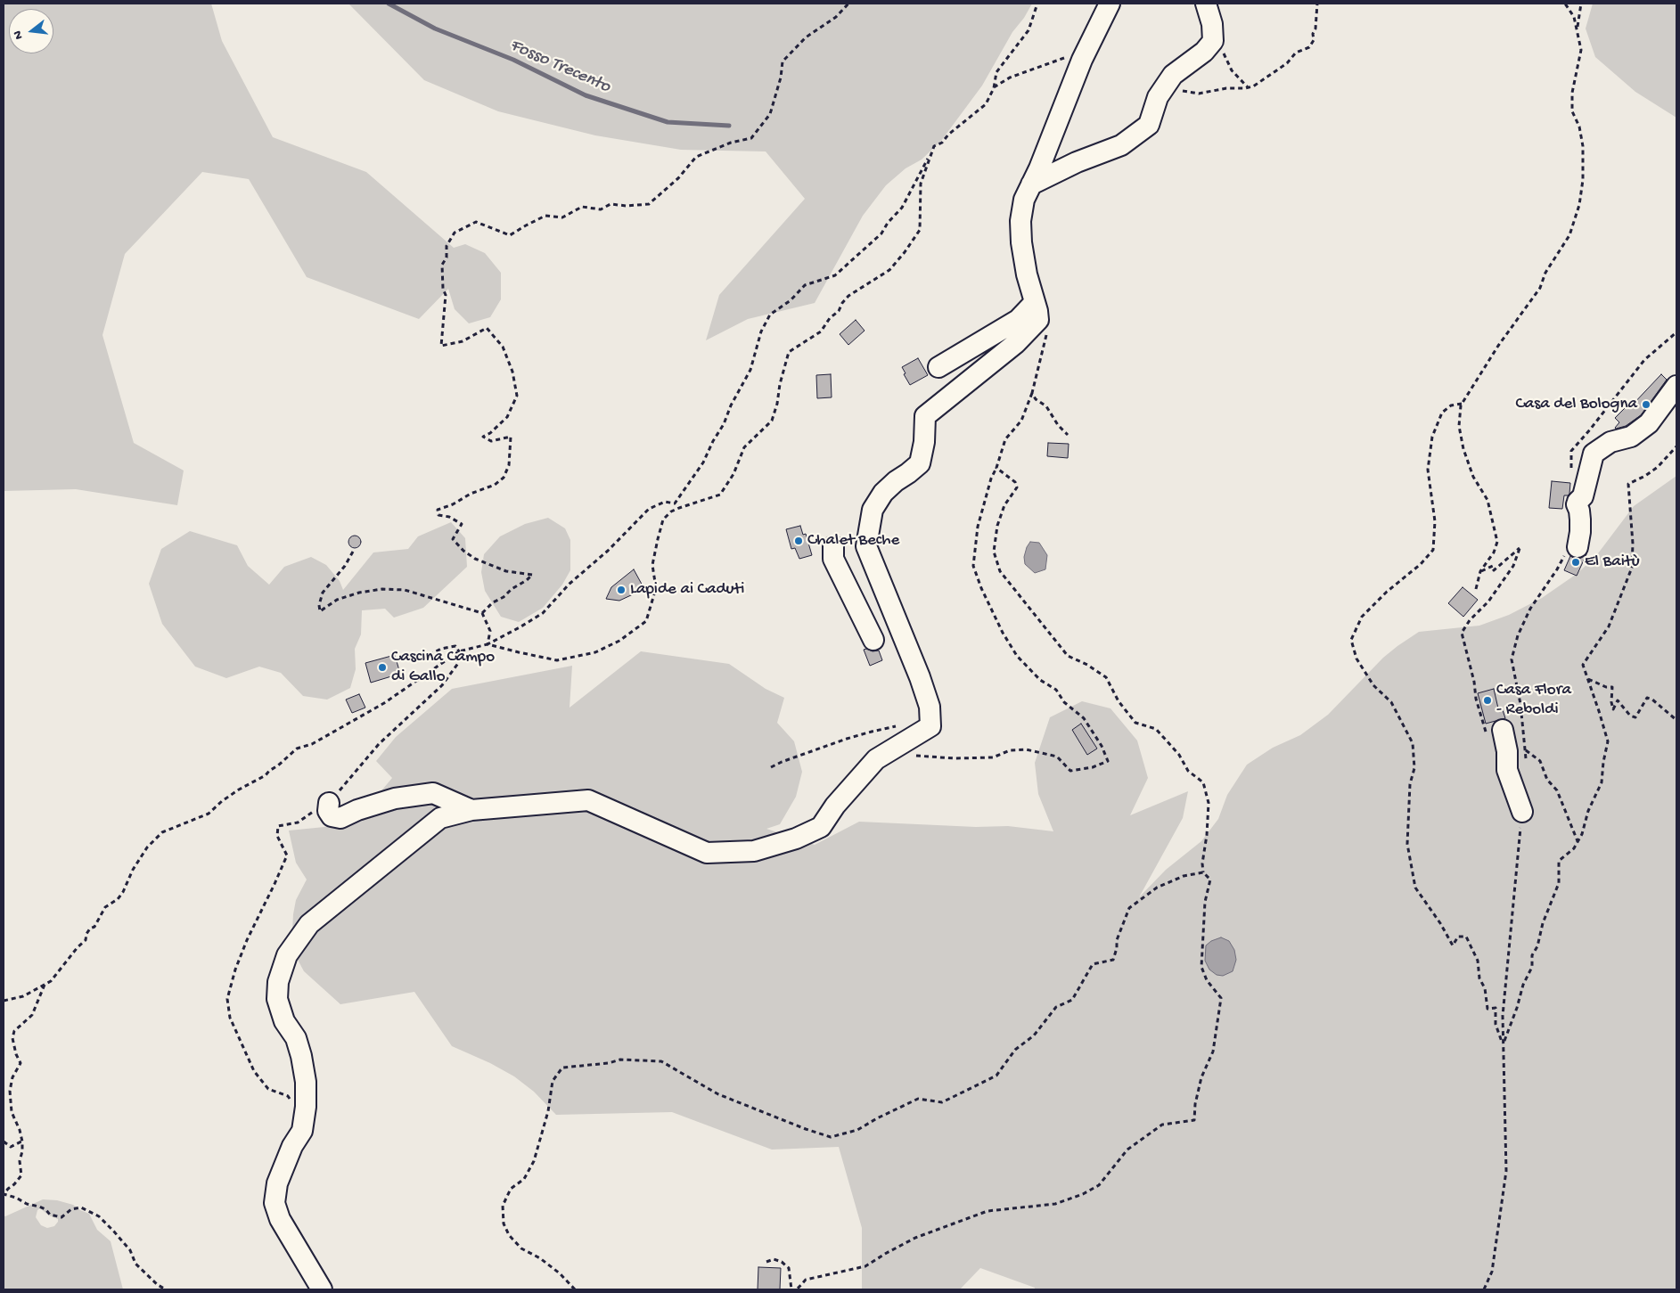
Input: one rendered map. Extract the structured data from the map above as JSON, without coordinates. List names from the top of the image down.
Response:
{
  "water": ["Fosso Trecento"],
  "places": [
    "Casa del Bologna",
    "Chalet Beche",
    "El Baitù",
    "Lapide ai Caduti",
    "Cascina Campo di Gallo",
    "Casa Flora - Reboldi"
  ],
  "north": "left"
}
